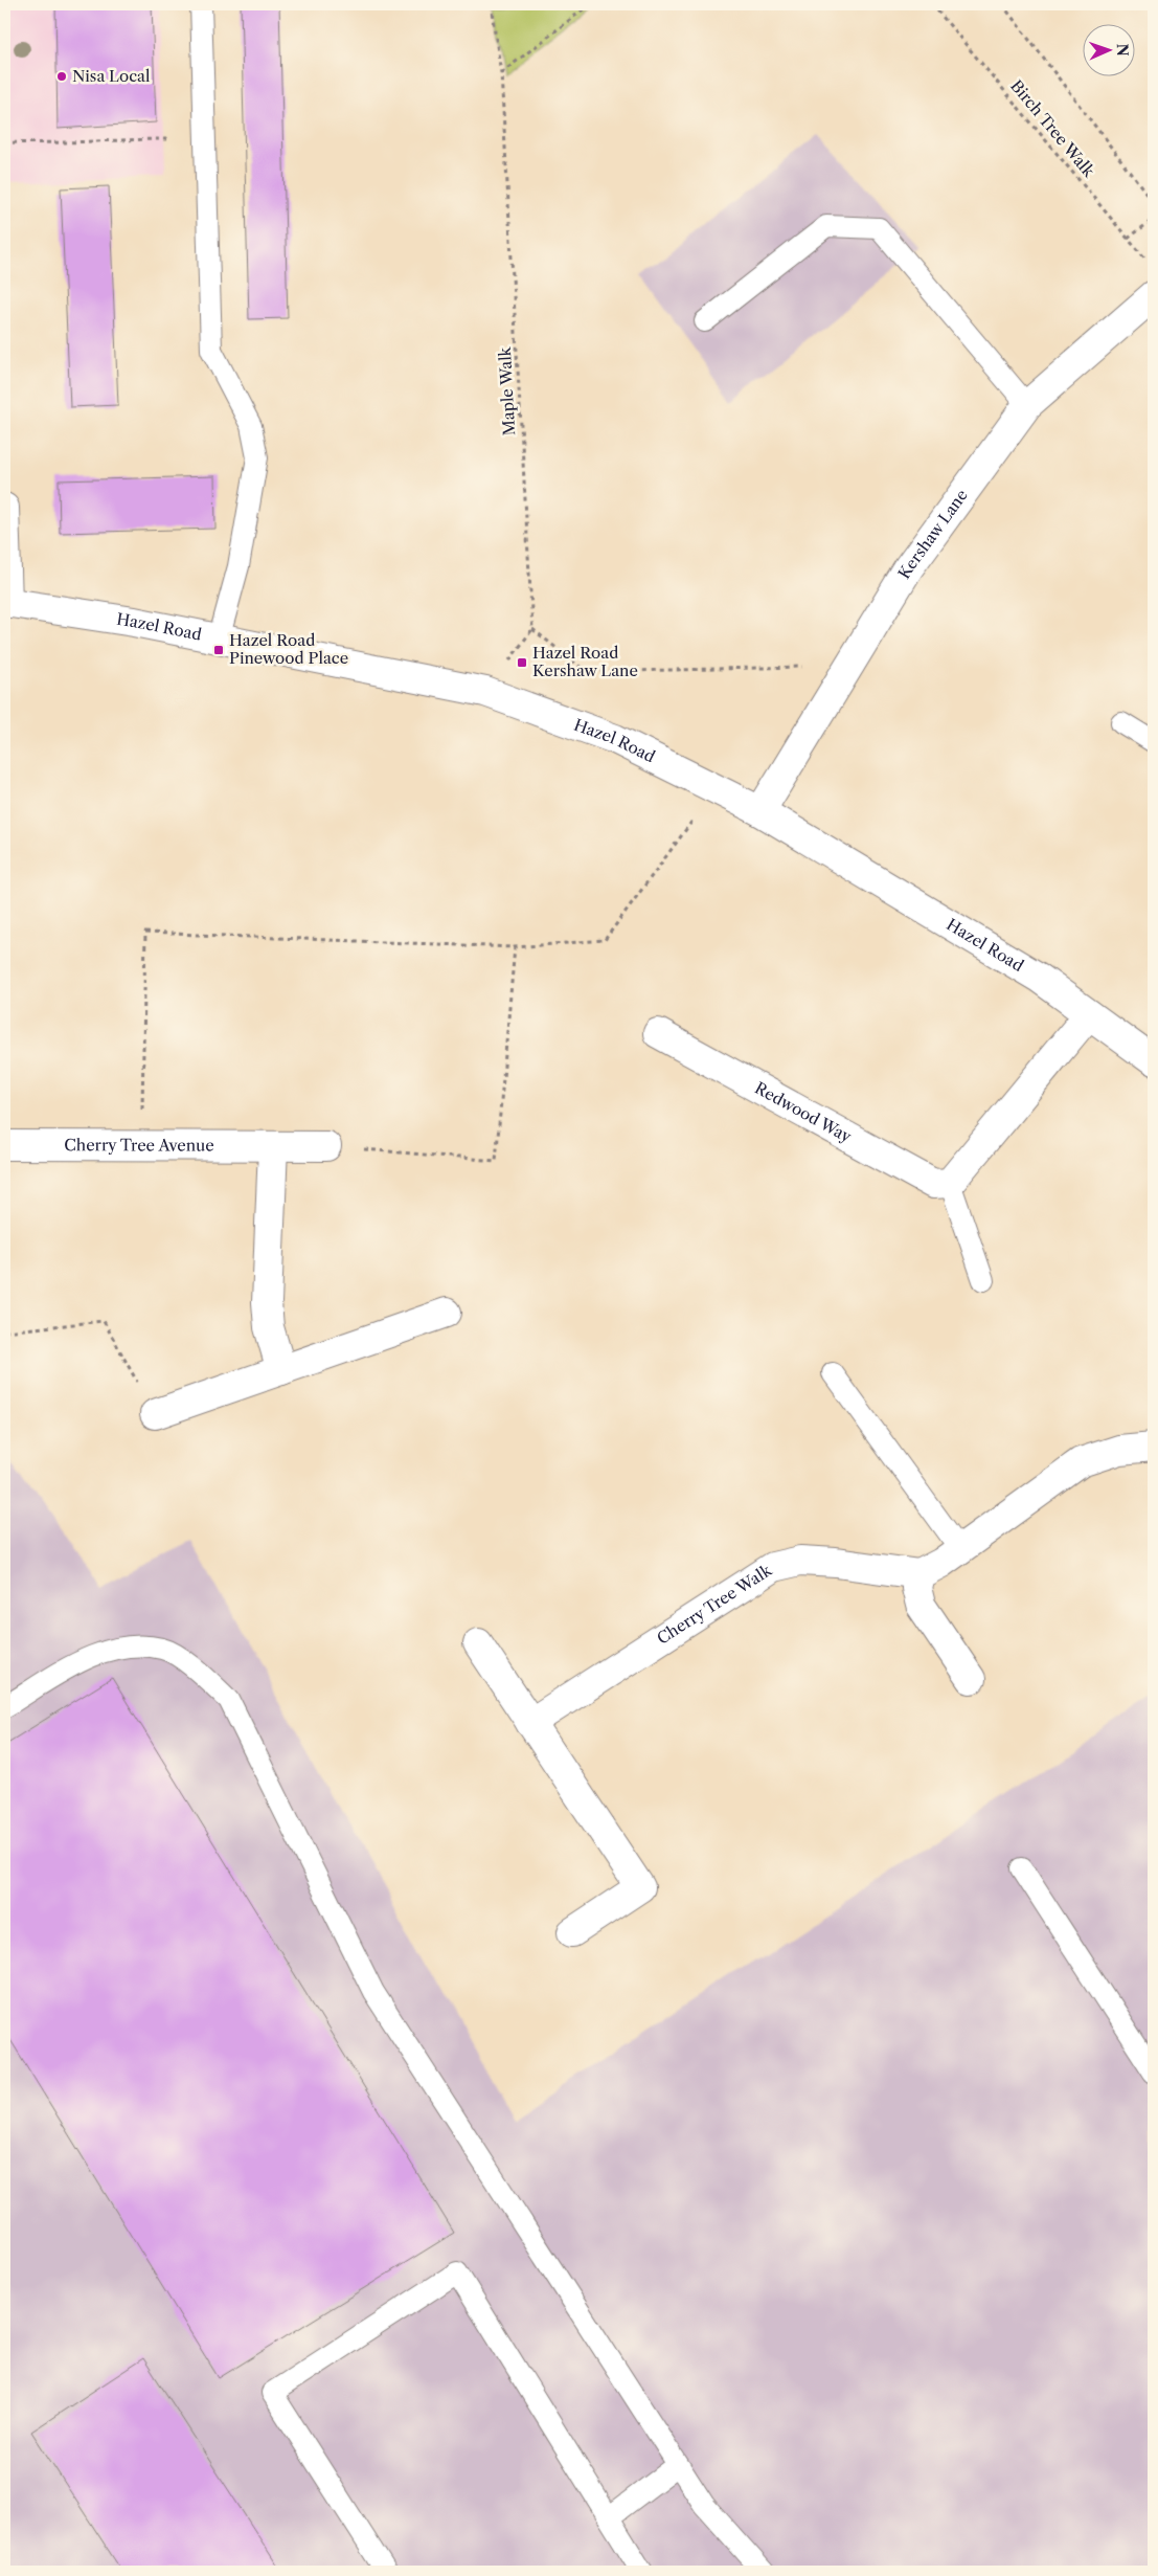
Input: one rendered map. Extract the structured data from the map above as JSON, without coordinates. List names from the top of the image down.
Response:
{
  "streets": {
    "street": [
      "Kershaw Lane",
      "Hazel Road",
      "Redwood Way",
      "Cherry Tree Avenue",
      "Cherry Tree Walk"
    ],
    "path": ["Birch Tree Walk", "Maple Walk"]
  },
  "crossings": [
    ["Kershaw Lane", "Hazel Road"]
  ],
  "places": {
    "other": ["Nisa Local"],
    "transit": ["Hazel Road Pinewood Place", "Hazel Road Kershaw Lane"]
  },
  "north": "right"
}
